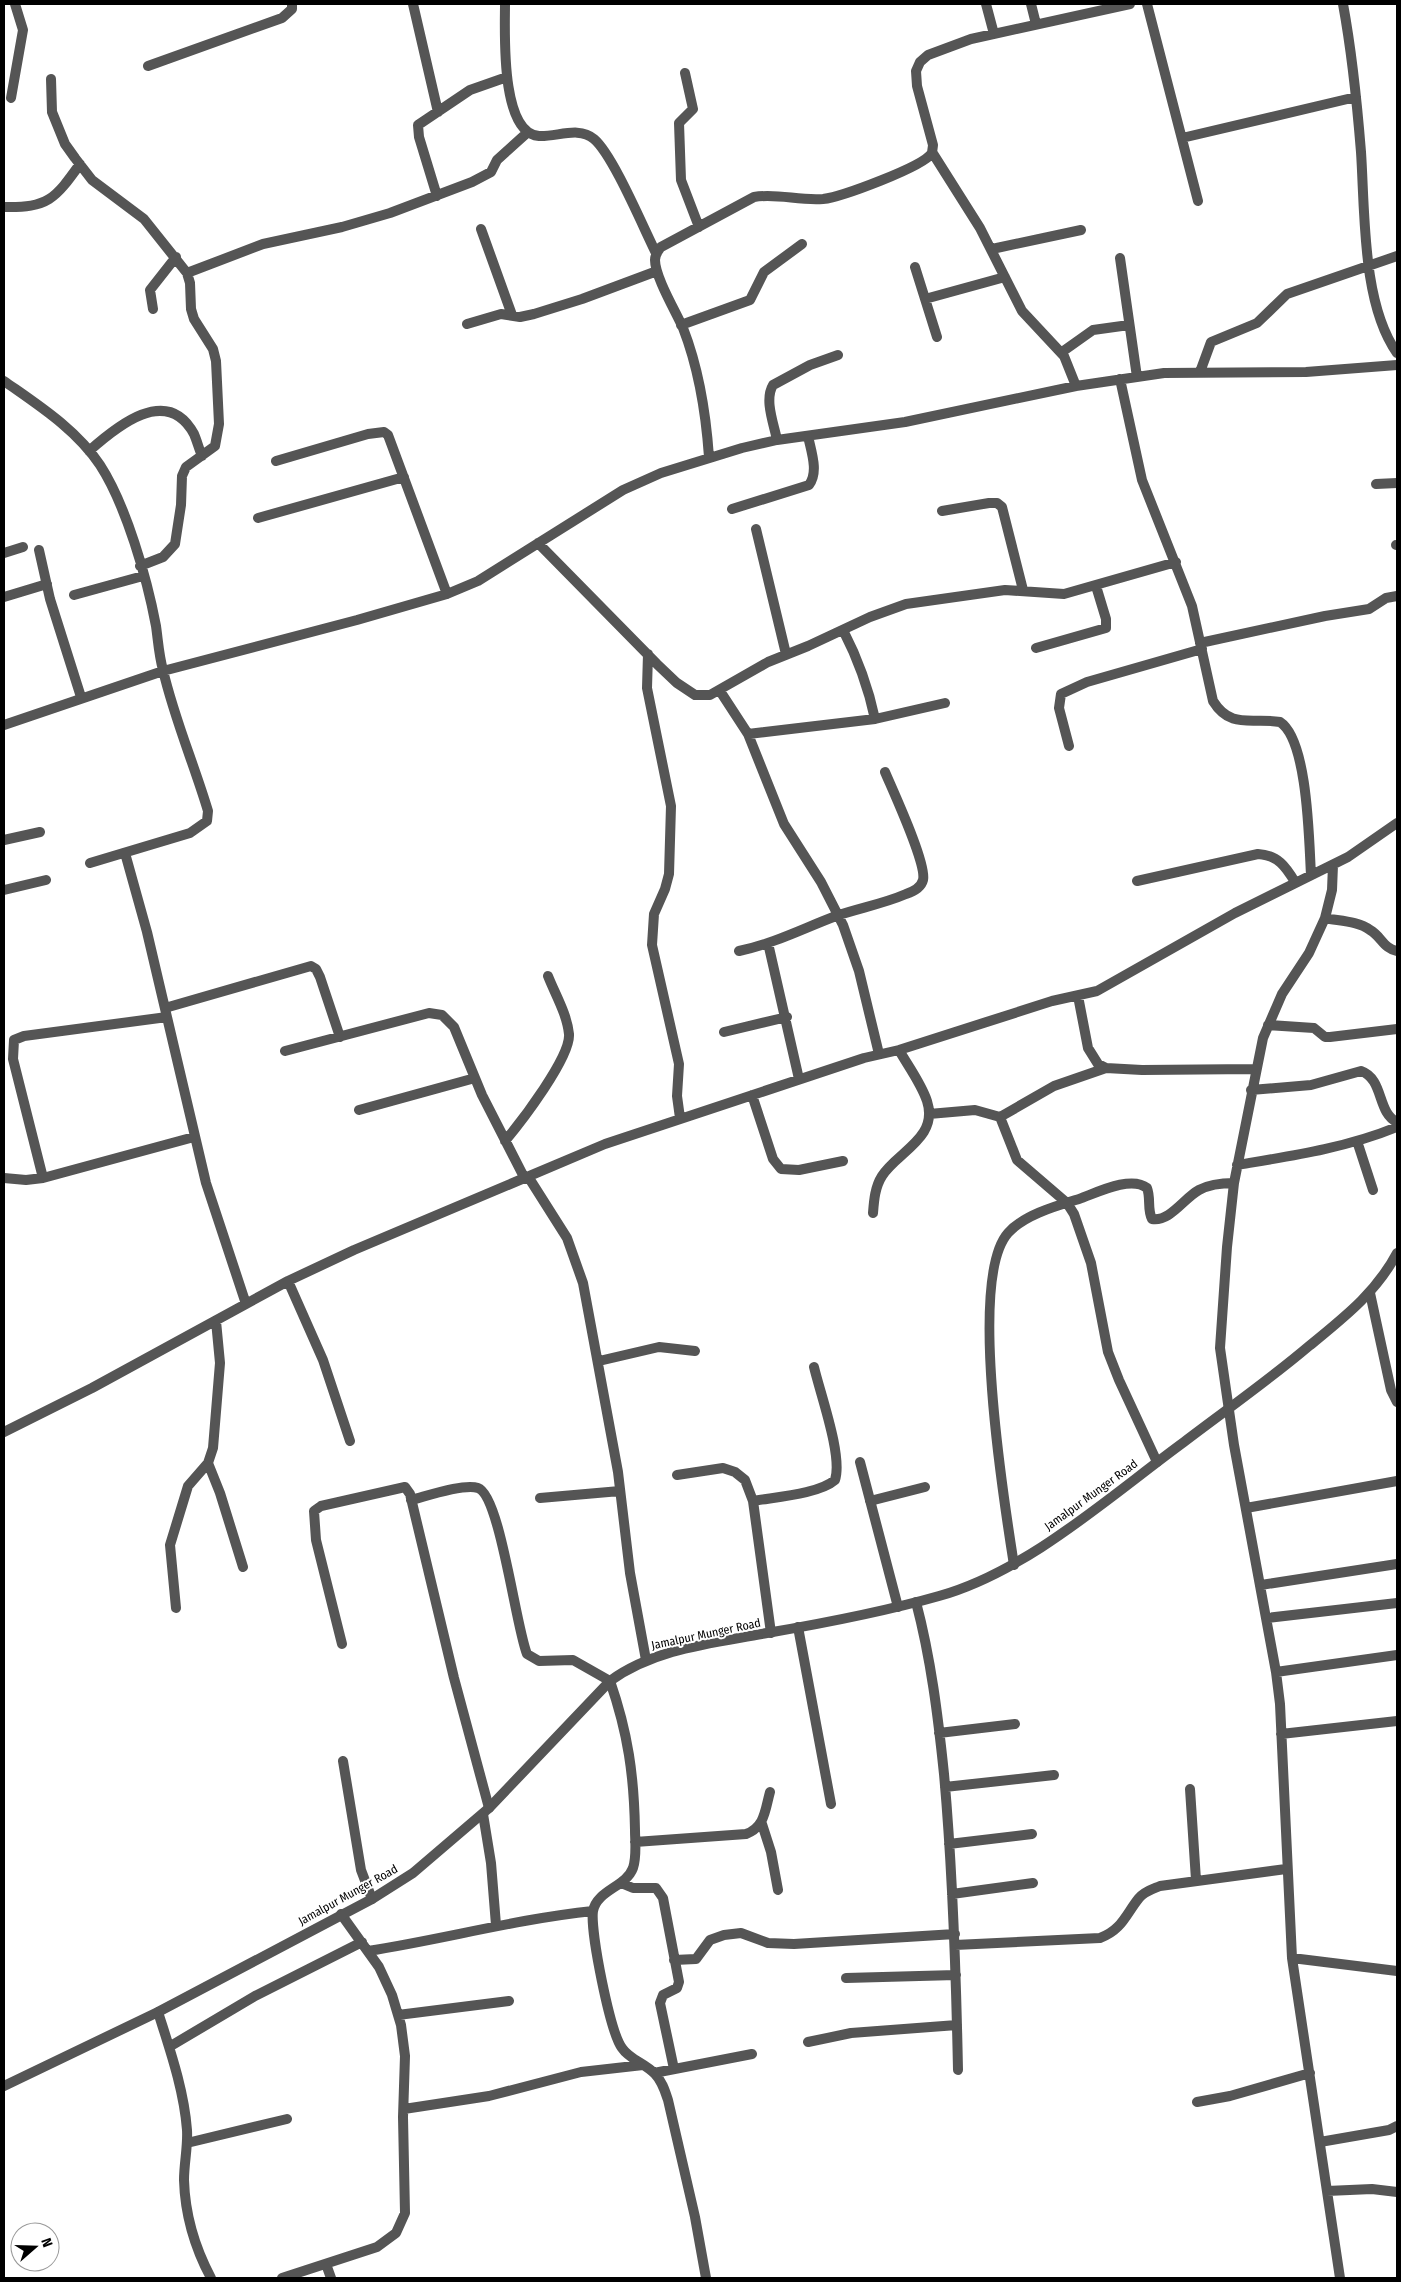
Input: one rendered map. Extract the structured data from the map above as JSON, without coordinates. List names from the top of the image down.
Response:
{
  "streets": {
    "street": ["Jamalpur Munger Road"]
  },
  "north": "right"
}
